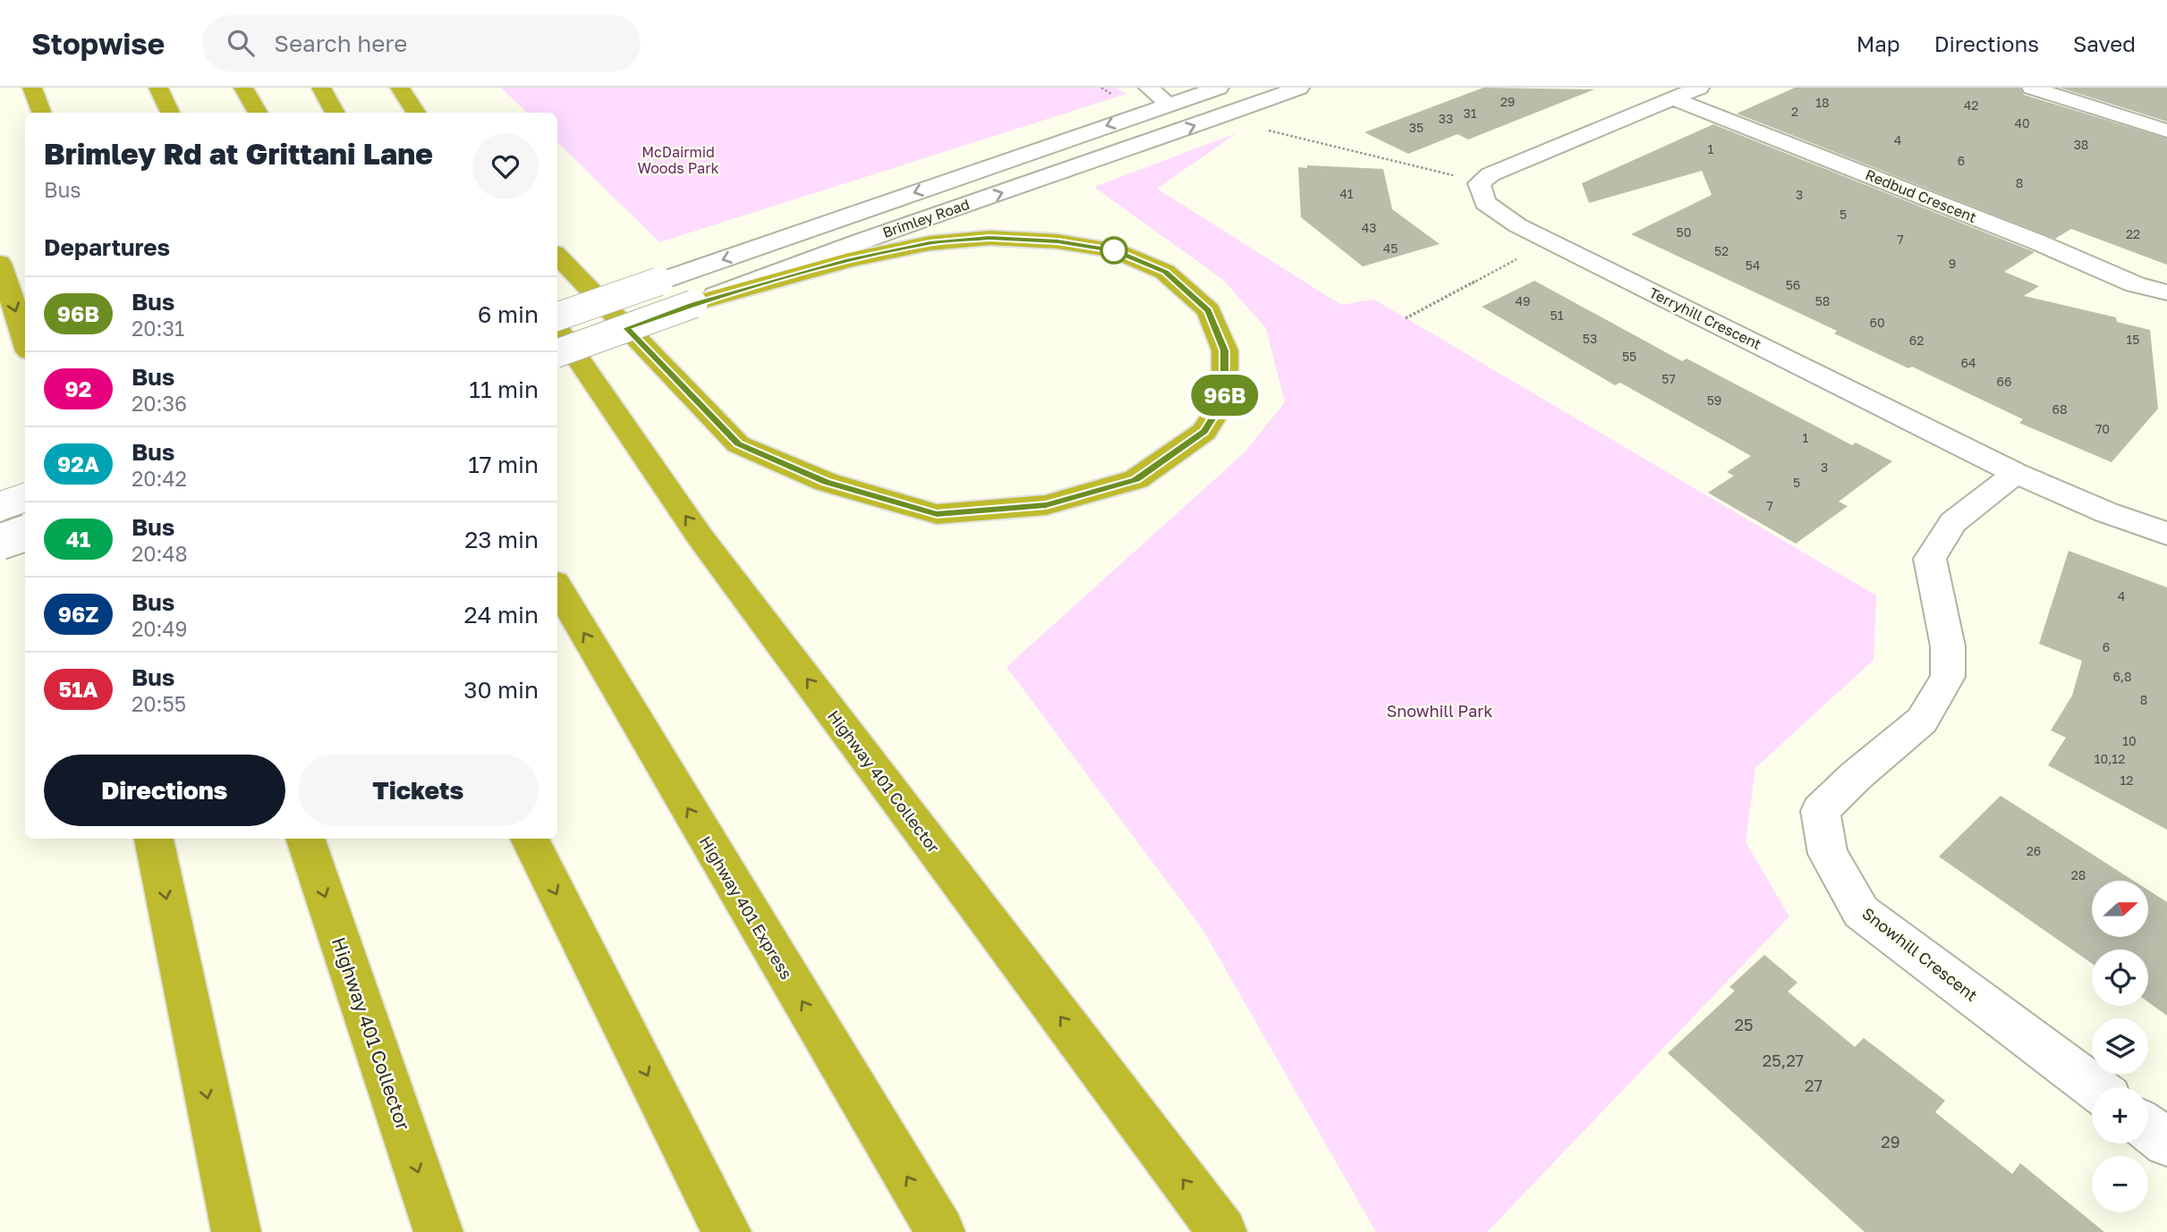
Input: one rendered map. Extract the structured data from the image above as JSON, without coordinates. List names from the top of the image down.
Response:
{
  "streets": {
    "highway": ["Highway 401 Collector", "Highway 401 Express"],
    "street": [
      "Redbud Crescent",
      "Brimley Road",
      "Terryhill Crescent",
      "Snowhill Crescent"
    ]
  },
  "crossings": [
    ["Terryhill Crescent", "Snowhill Crescent"]
  ],
  "parks": ["McDairmid Woods Park", "Snowhill Park"],
  "lines": ["bus line 96B"],
  "house_numbers": [
    "29",
    "18",
    "42",
    "2",
    "31",
    "33",
    "40",
    "35",
    "4",
    "38",
    "1",
    "6",
    "8",
    "41",
    "3",
    "5",
    "43",
    "50",
    "22",
    "7",
    "45",
    "52",
    "9",
    "54",
    "56",
    "49",
    "58",
    "51",
    "60",
    "53",
    "15",
    "62",
    "55",
    "64",
    "57",
    "66",
    "59",
    "68",
    "70",
    "1",
    "3",
    "5",
    "7",
    "4",
    "6",
    "6,8",
    "8",
    "10",
    "10,12",
    "12",
    "26",
    "28",
    "25",
    "25,27",
    "27",
    "29"
  ],
  "north": "right",
  "page": {
    "header": "Stopwise",
    "search": "Search here",
    "nav": ["Map", "Directions", "Saved"],
    "on_map": "96B",
    "heading": [
      ["Brimley Rd at Grittani Lane", "Bus"],
      "Departures"
    ],
    "list": [
      {
        "mark": "96B",
        "name": "Bus",
        "note": "20:31",
        "value": "6 min"
      },
      {
        "mark": "92",
        "name": "Bus",
        "note": "20:36",
        "value": "11 min"
      },
      {
        "mark": "92A",
        "name": "Bus",
        "note": "20:42",
        "value": "17 min"
      },
      {
        "mark": "41",
        "name": "Bus",
        "note": "20:48",
        "value": "23 min"
      },
      {
        "mark": "96Z",
        "name": "Bus",
        "note": "20:49",
        "value": "24 min"
      },
      {
        "mark": "51A",
        "name": "Bus",
        "note": "20:55",
        "value": "30 min"
      }
    ],
    "buttons": ["Directions", "Tickets"],
    "map_buttons": ["+", "−"]
  }
}
